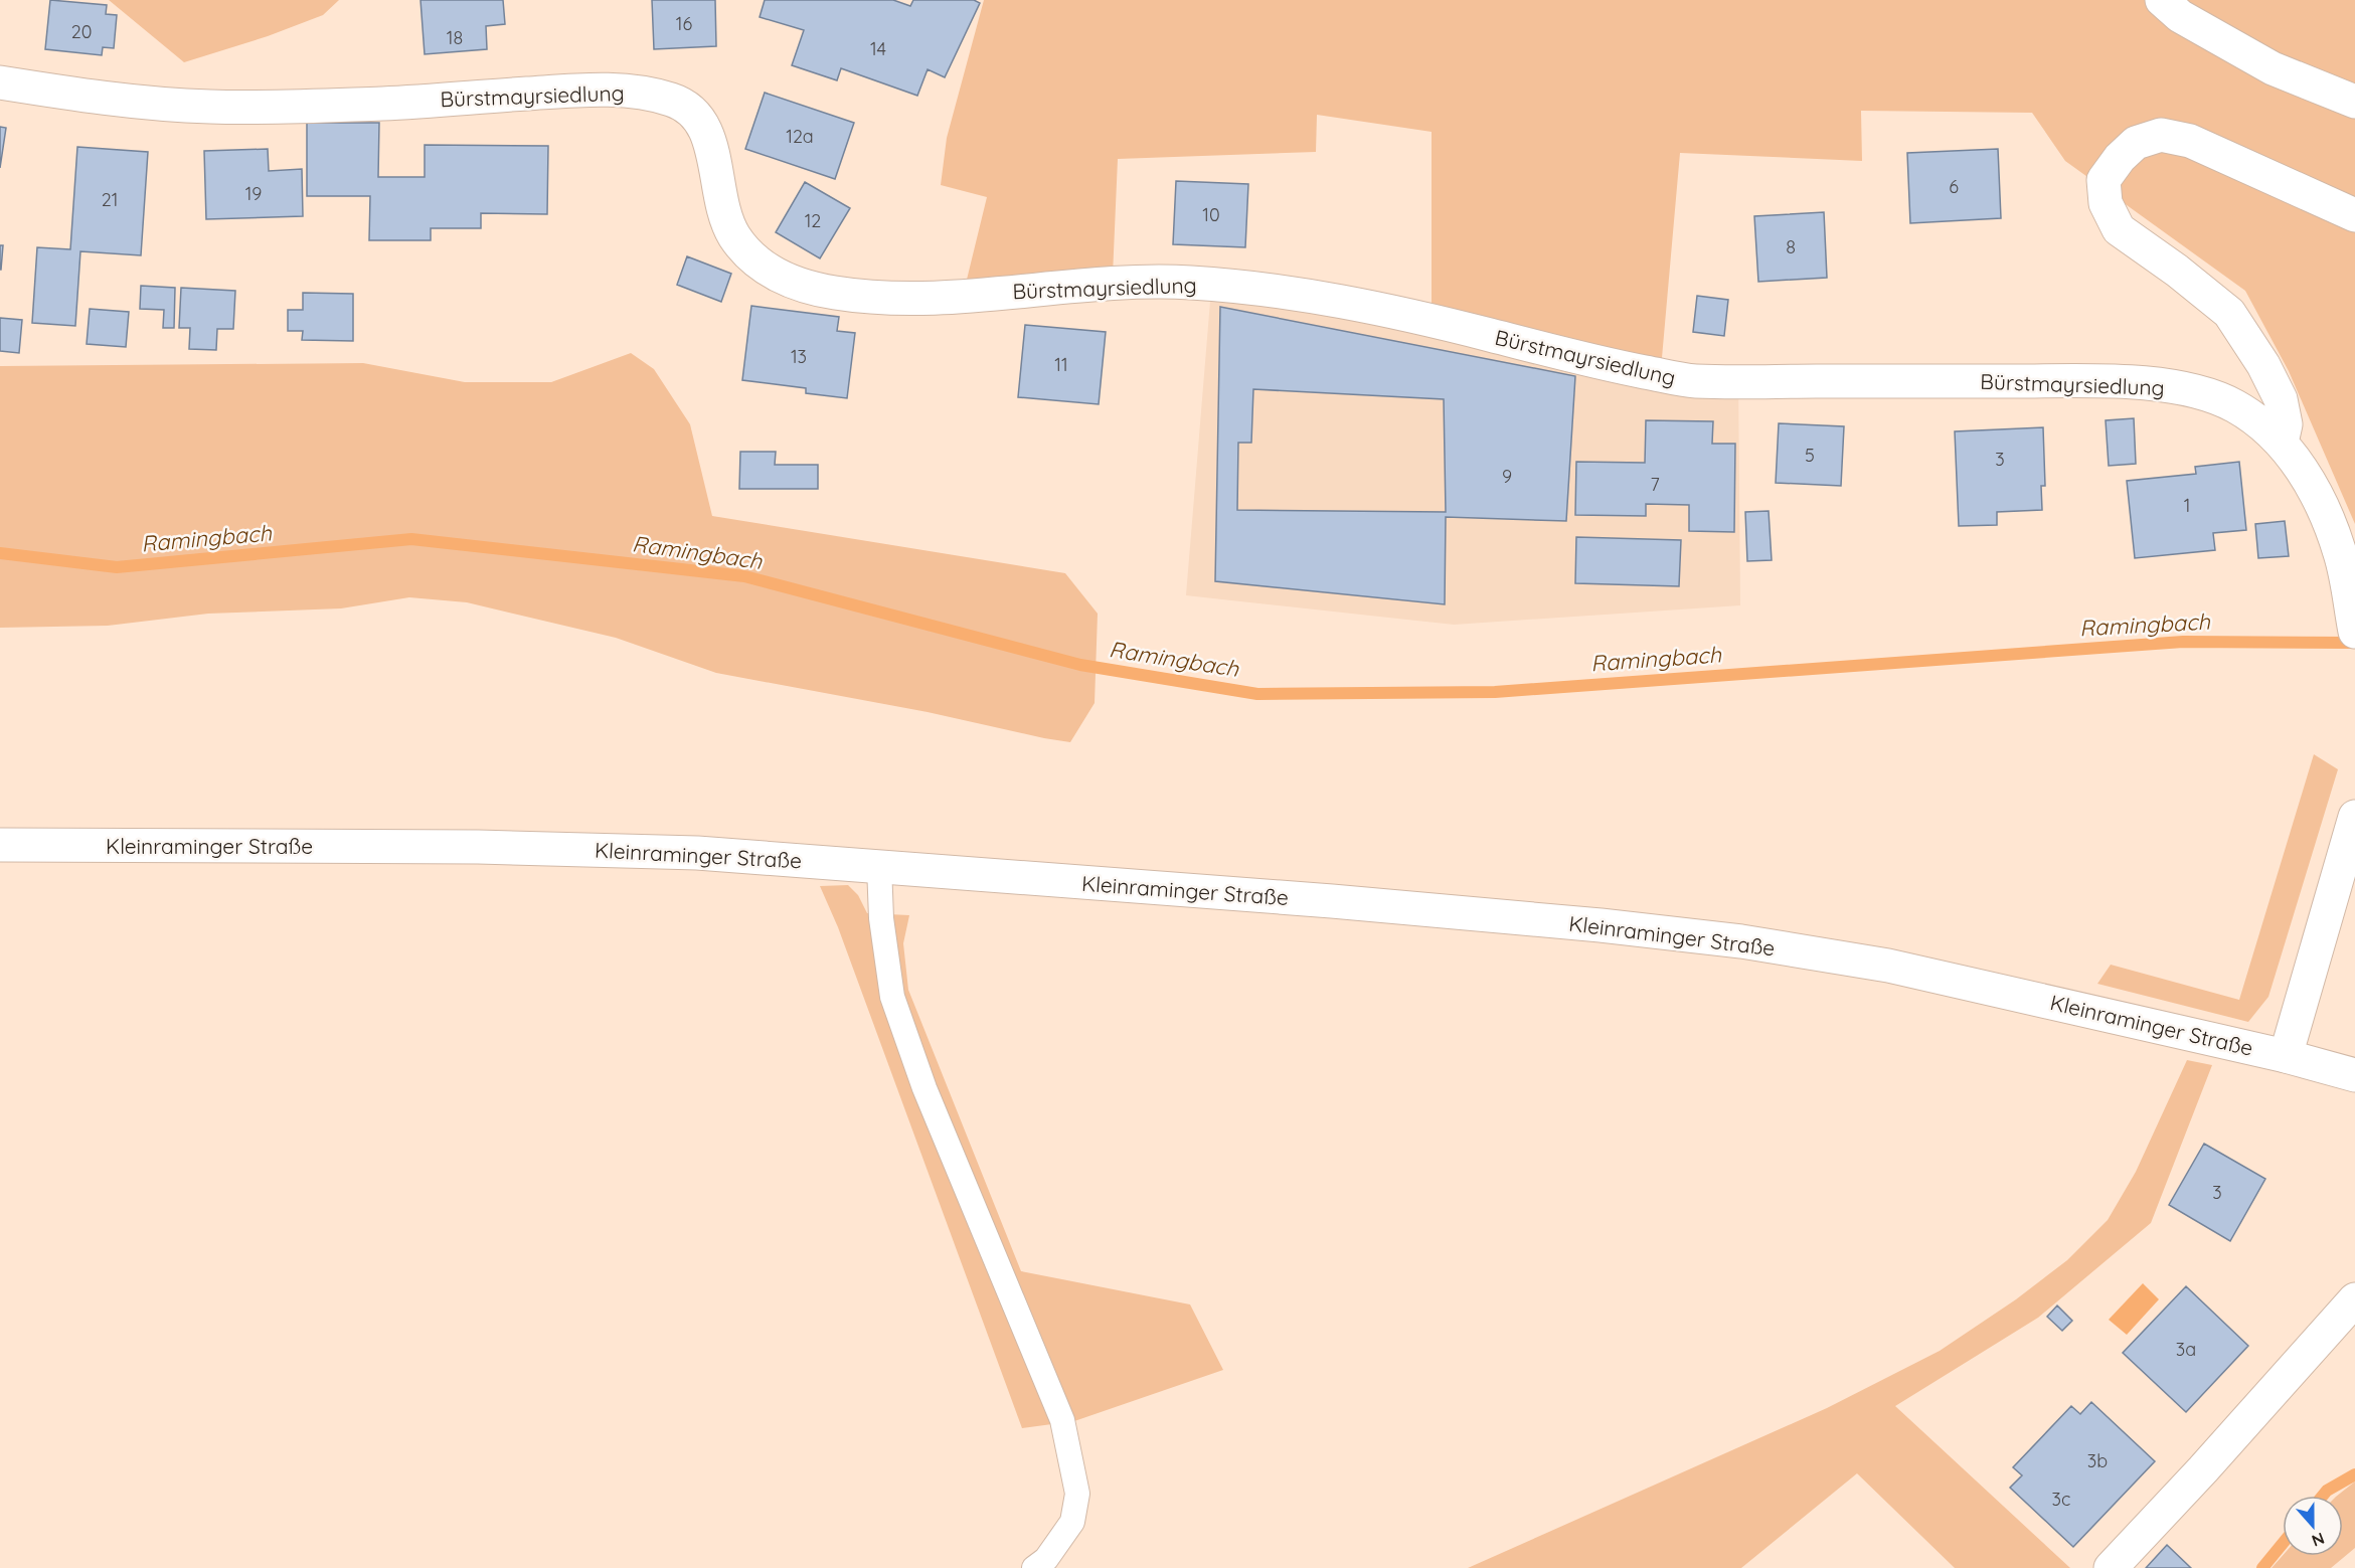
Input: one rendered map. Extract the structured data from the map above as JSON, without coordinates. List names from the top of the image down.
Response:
{
  "streets": {
    "street": ["Bürstmayrsiedlung", "Kleinraminger Straße"]
  },
  "water": ["Ramingbach"],
  "house_numbers": [
    "16",
    "20",
    "18",
    "14",
    "12a",
    "6",
    "19",
    "21",
    "10",
    "12",
    "8",
    "13",
    "11",
    "5",
    "3",
    "9",
    "7",
    "1",
    "3",
    "3a",
    "3b",
    "3c"
  ],
  "north": "bottom"
}
